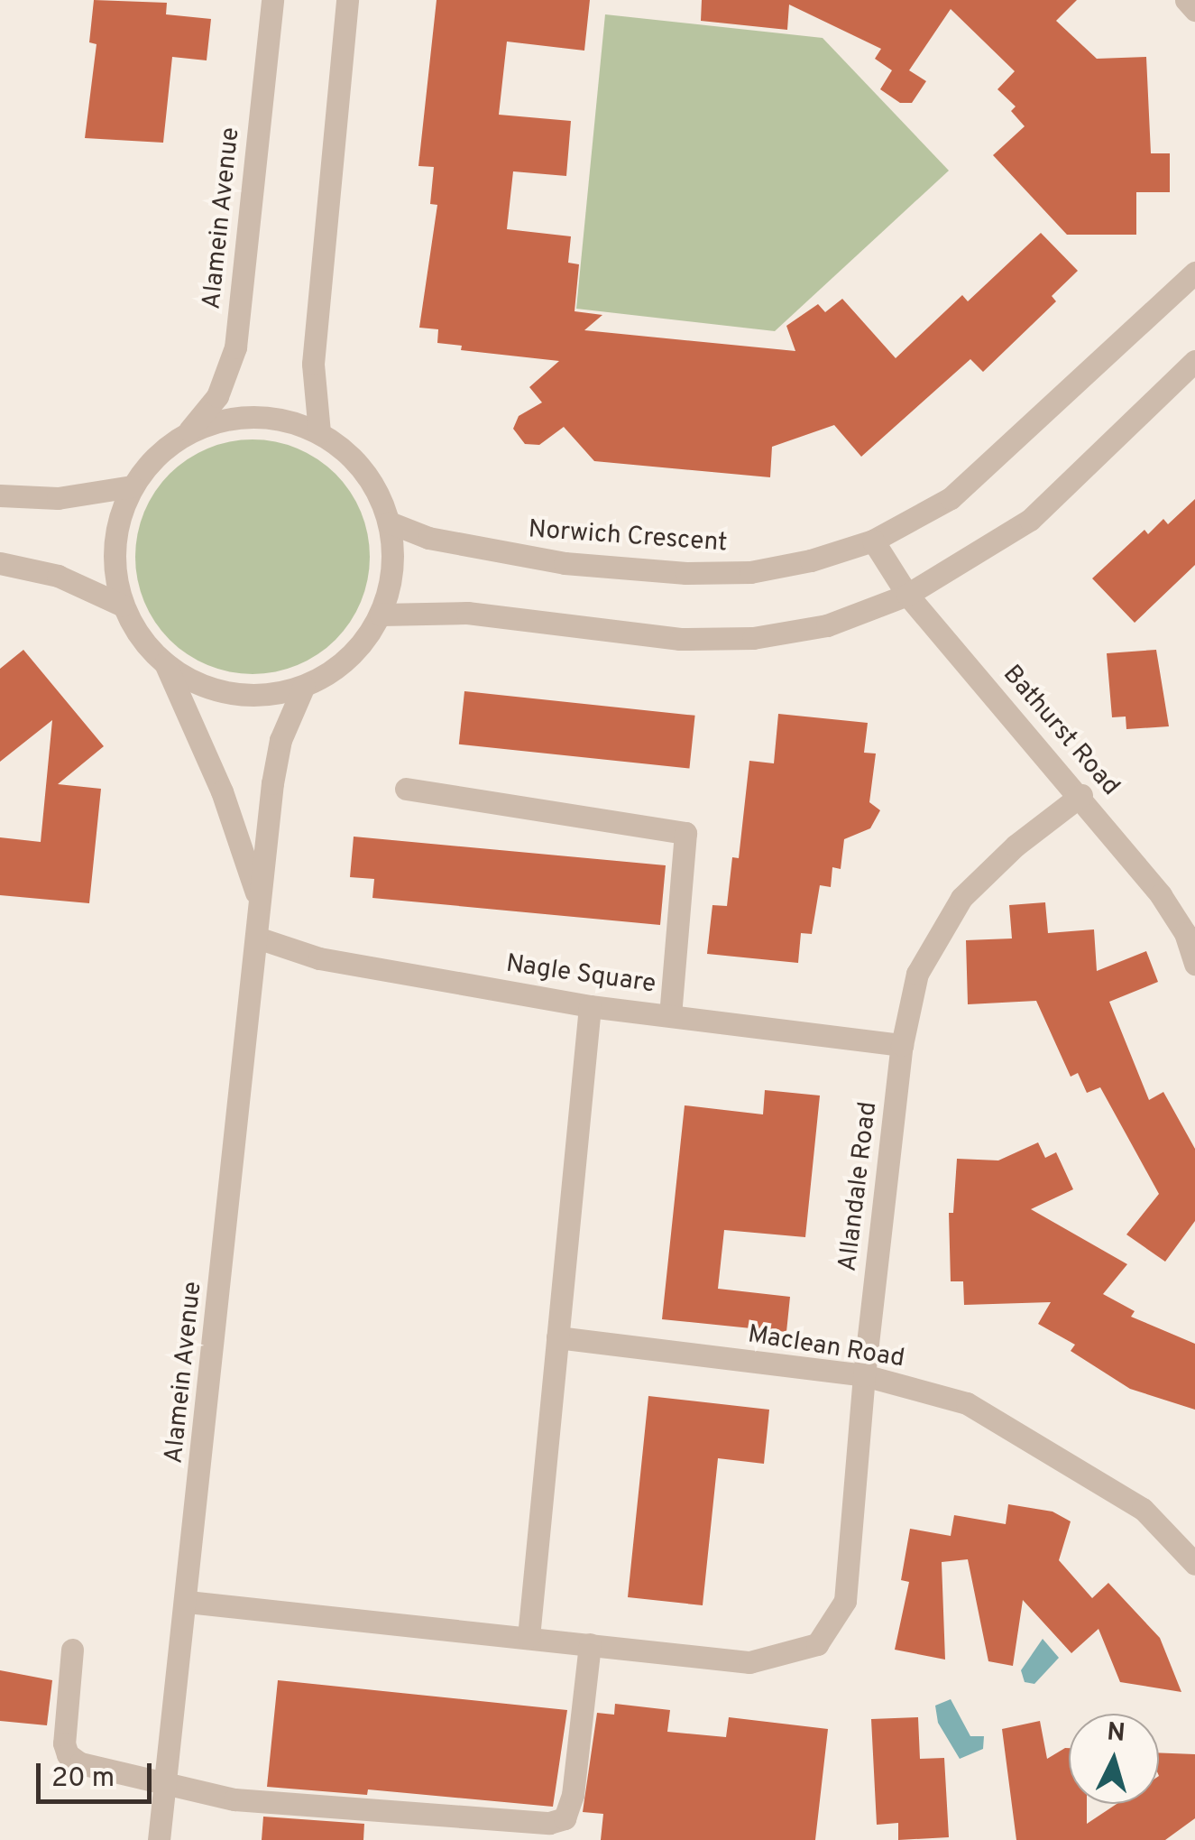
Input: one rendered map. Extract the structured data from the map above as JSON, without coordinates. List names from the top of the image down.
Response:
{
  "streets": {
    "street": [
      "Alamein Avenue",
      "Norwich Crescent",
      "Bathurst Road",
      "Nagle Square",
      "Allandale Road",
      "Maclean Road"
    ]
  },
  "crossings": [
    ["Alamein Avenue", "Norwich Crescent"],
    ["Alamein Avenue", "Nagle Square"],
    ["Norwich Crescent", "Bathurst Road"],
    ["Bathurst Road", "Allandale Road"],
    ["Nagle Square", "Allandale Road"],
    ["Allandale Road", "Maclean Road"]
  ],
  "scale_bar": "20 m",
  "north": "top"
}
